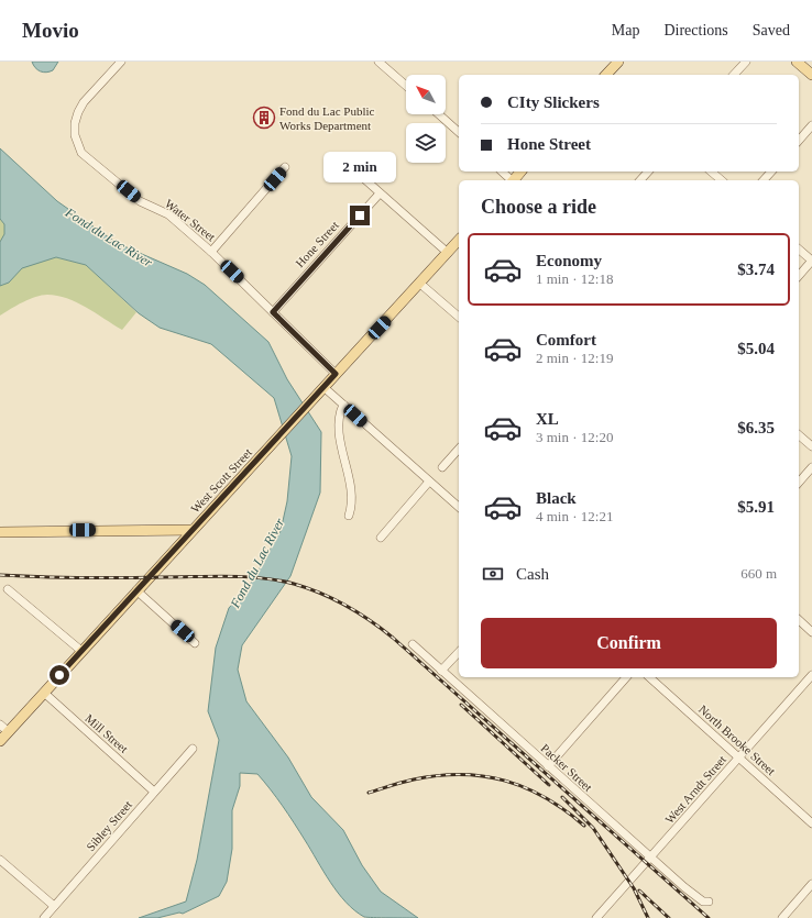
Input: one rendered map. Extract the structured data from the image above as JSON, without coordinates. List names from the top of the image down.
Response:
{
  "streets": {
    "main road": ["West Scott Street"],
    "street": [
      "Water Street",
      "Hone Street",
      "Mill Street",
      "North Brooke Street",
      "Packer Street",
      "West Arndt Street",
      "Sibley Street"
    ]
  },
  "crossings": [
    ["Water Street", "Hone Street"],
    ["Water Street", "West Scott Street"],
    ["West Scott Street", "Mill Street"],
    ["Mill Street", "Sibley Street"],
    ["North Brooke Street", "West Arndt Street"],
    ["Packer Street", "West Arndt Street"]
  ],
  "water": ["Fond du Lac River"],
  "places": {
    "building": ["Fond du Lac Public Works Department"]
  },
  "north": "top left",
  "page": {
    "header": "Movio",
    "nav": ["Map", "Directions", "Saved"],
    "banner": ["CIty Slickers", "Hone Street"],
    "bubble": "2 min",
    "heading": "Choose a ride",
    "list": [
      {
        "name": "Economy",
        "note": "1 min · 12:18",
        "value": "$3.74"
      },
      {
        "name": "Comfort",
        "note": "2 min · 12:19",
        "value": "$5.04"
      },
      {
        "name": "XL",
        "note": "3 min · 12:20",
        "value": "$6.35"
      },
      {
        "name": "Black",
        "note": "4 min · 12:21",
        "value": "$5.91"
      }
    ],
    "pay": ["Cash", "660 m"],
    "buttons": "Confirm"
  }
}
